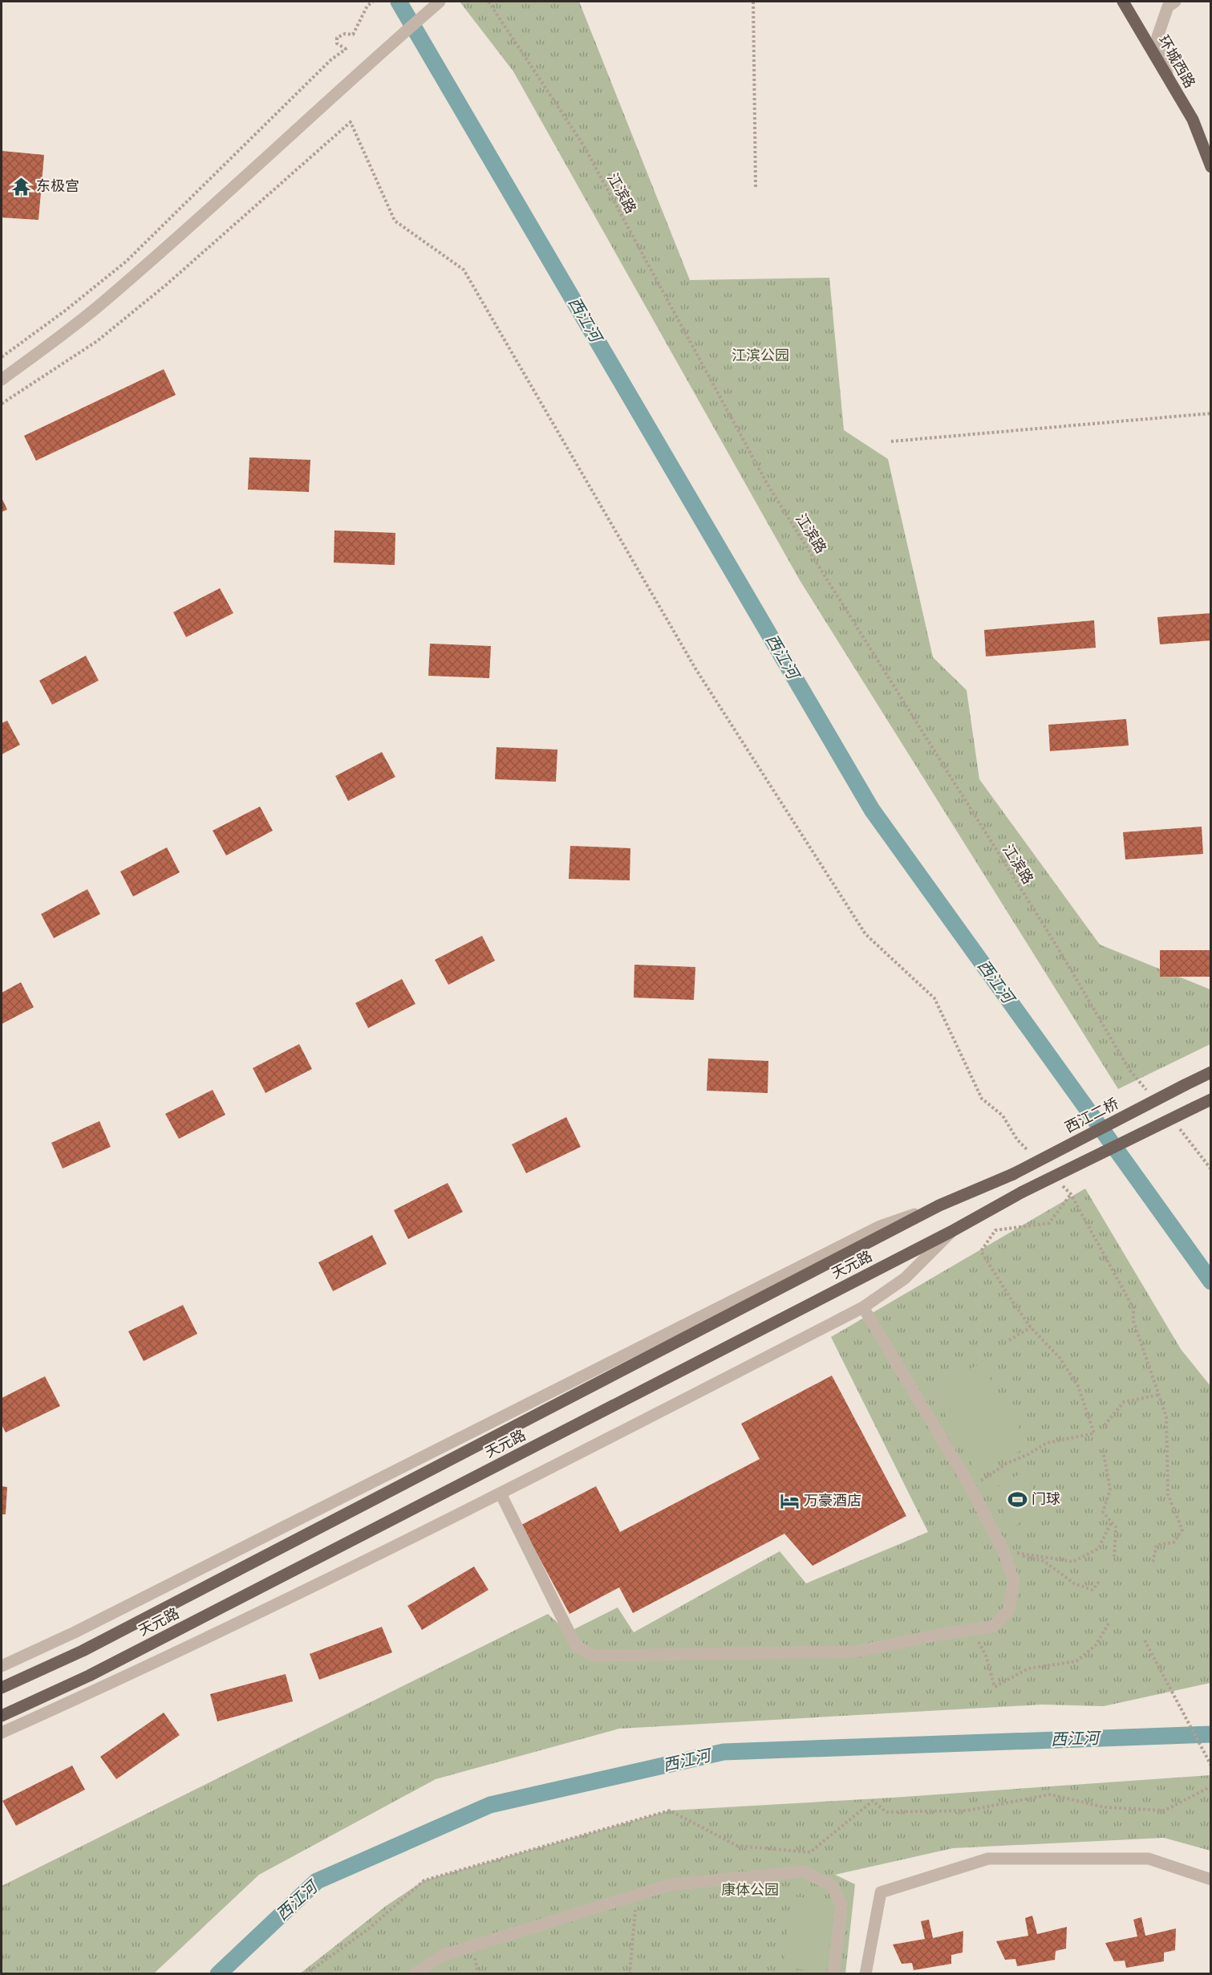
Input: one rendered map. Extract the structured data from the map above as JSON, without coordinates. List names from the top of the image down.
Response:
{
  "streets": {
    "main road": ["环城西路", "西江二桥", "天元路"],
    "path": ["江滨路"]
  },
  "crossings": [
    ["西江二桥", "天元路"]
  ],
  "water": ["西江河"],
  "parks": ["江滨公园", "康体公园"],
  "places": {
    "temple": ["东极宫"],
    "sports": ["门球"],
    "hotel": ["万豪酒店"]
  }
}
